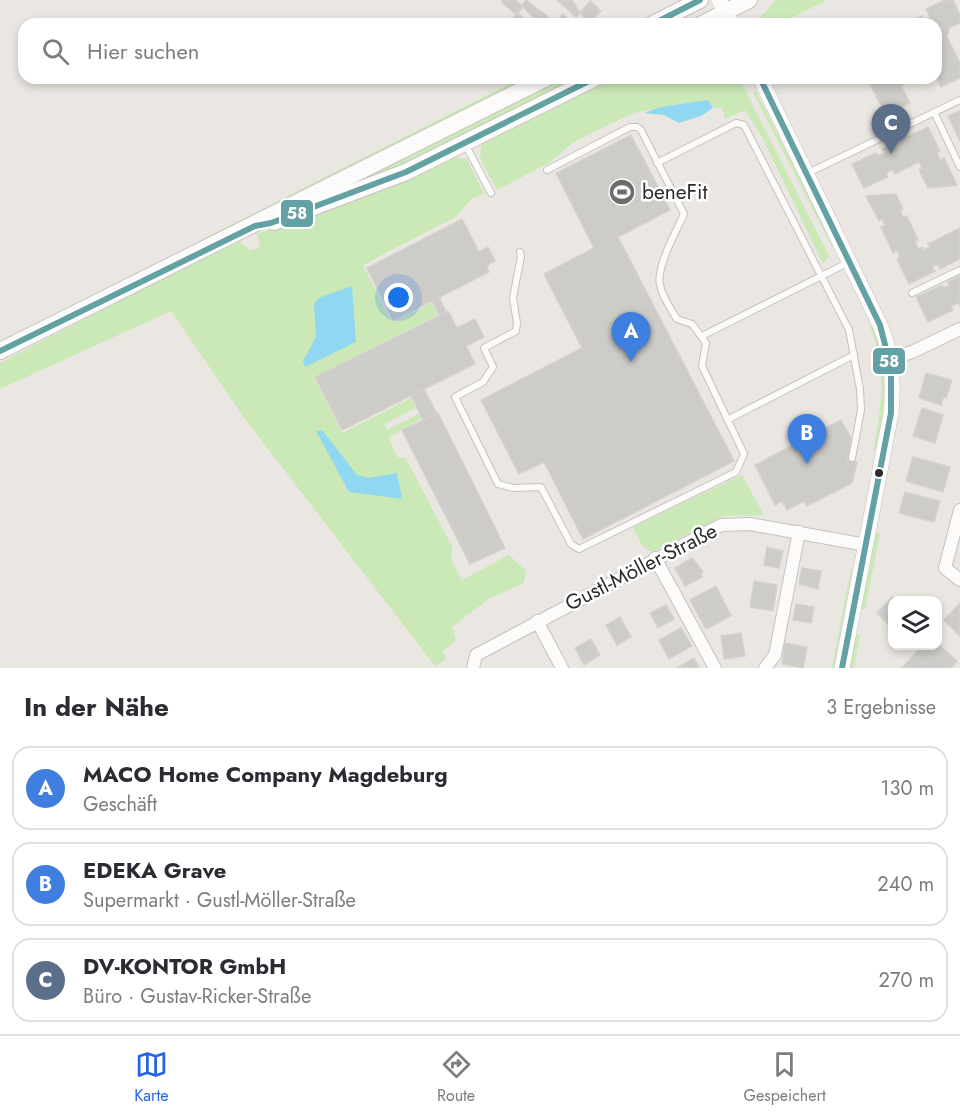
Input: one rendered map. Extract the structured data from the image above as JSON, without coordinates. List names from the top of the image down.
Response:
{
  "streets": {
    "street": ["Gustl-Möller-Straße"]
  },
  "places": {
    "sports": ["beneFit"]
  },
  "lines": ["transit line 58"],
  "page": {
    "search": "Hier suchen",
    "pins": ["C", "A", "B"],
    "heading": ["In der Nähe", "3 Ergebnisse"],
    "list": [
      {
        "mark": "A",
        "name": "MACO Home Company Magdeburg",
        "note": "Geschäft",
        "value": "130 m"
      },
      {
        "mark": "B",
        "name": "EDEKA Grave",
        "note": "Supermarkt · Gustl-Möller-Straße",
        "value": "240 m"
      },
      {
        "mark": "C",
        "name": "DV-KONTOR GmbH",
        "note": "Büro · Gustav-Ricker-Straße",
        "value": "270 m"
      }
    ],
    "nav": ["Karte", "Route", "Gespeichert"]
  }
}
